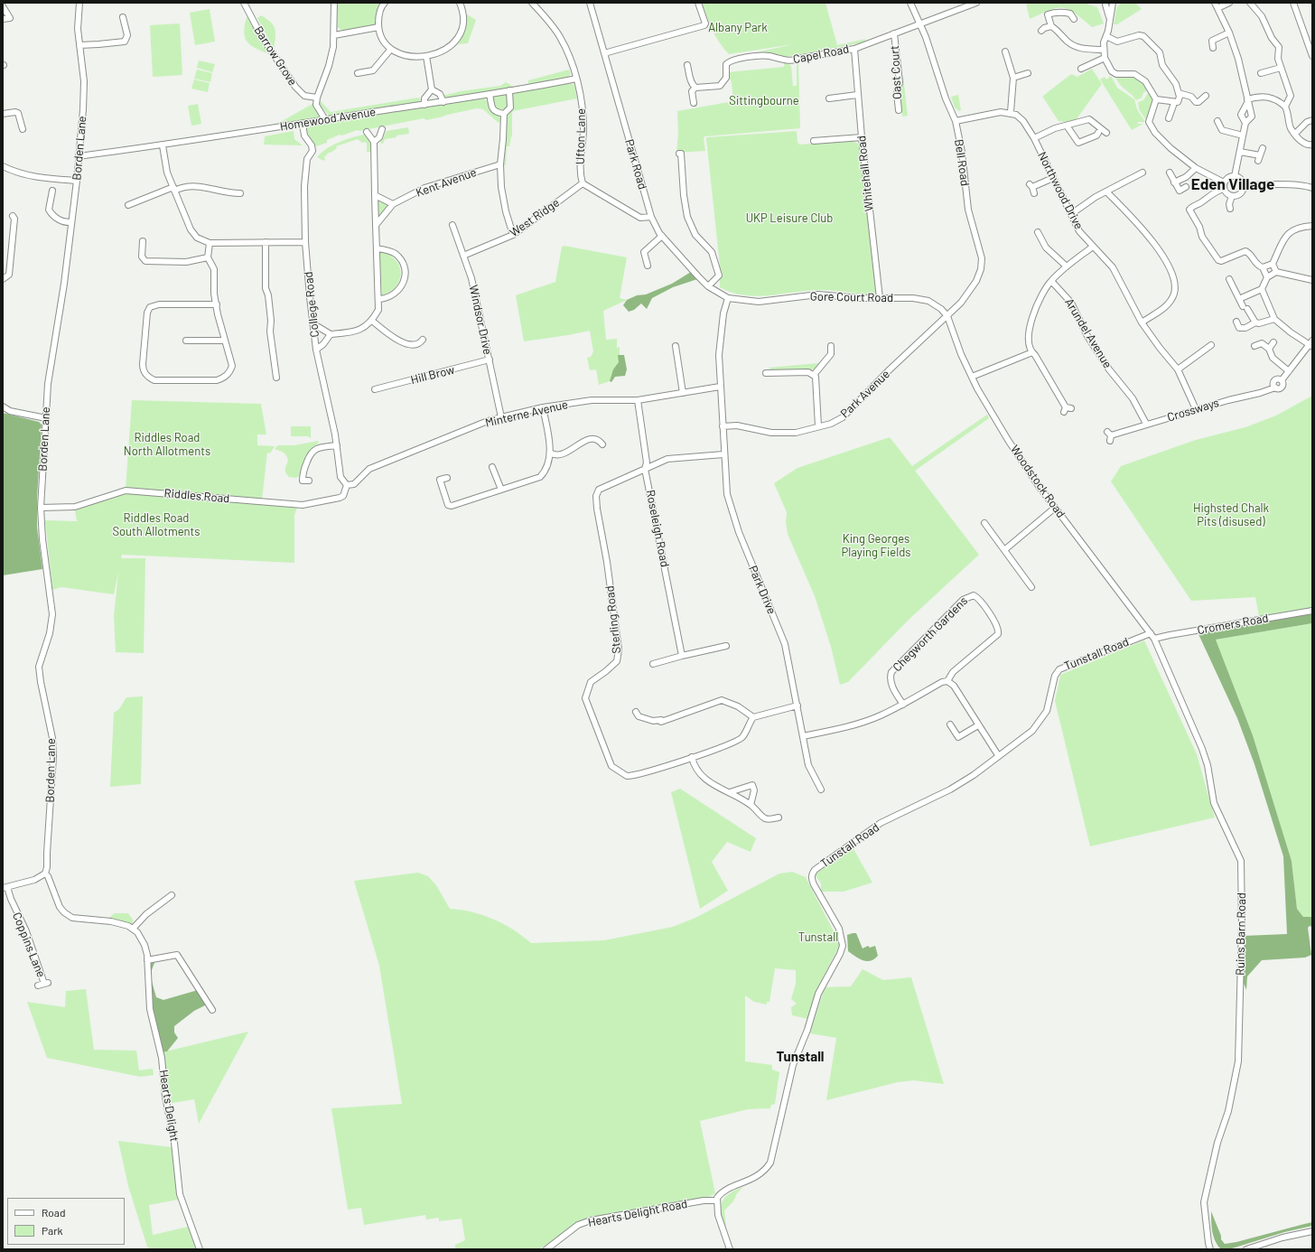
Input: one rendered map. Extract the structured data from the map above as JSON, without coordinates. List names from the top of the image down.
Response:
{
  "streets": {
    "street": [
      "Capel Road",
      "Barrow Grove",
      "Oast Court",
      "Homewood Avenue",
      "Ufton Lane",
      "Borden Lane",
      "Bell Road",
      "Park Road",
      "Whitehall Road",
      "Kent Avenue",
      "Northwood Drive",
      "West Ridge",
      "Gore Court Road",
      "College Road",
      "Windsor Drive",
      "Arundel Avenue",
      "Hill Brow",
      "Park Avenue",
      "Crossways",
      "Minterne Avenue",
      "Woodstock Road",
      "Riddles Road",
      "Roseleigh Road",
      "Park Drive",
      "Sterling Road",
      "Cromers Road",
      "Chegworth Gardens",
      "Tunstall Road",
      "Ruins Barn Road",
      "Coppins Lane",
      "Hearts Delight",
      "Hearts Delight Road"
    ]
  },
  "crossings": [
    ["Capel Road", "Oast Court"],
    ["Capel Road", "Bell Road"],
    ["Capel Road", "Whitehall Road"],
    ["Homewood Avenue", "Ufton Lane"],
    ["Homewood Avenue", "Borden Lane"],
    ["Homewood Avenue", "College Road"],
    ["Ufton Lane", "West Ridge"],
    ["Borden Lane", "Riddles Road"],
    ["Bell Road", "Gore Court Road"],
    ["Bell Road", "Park Avenue"],
    ["Bell Road", "Woodstock Road"],
    ["Park Road", "Gore Court Road"],
    ["Park Road", "Park Drive"],
    ["Whitehall Road", "Gore Court Road"],
    ["Northwood Drive", "Crossways"],
    ["West Ridge", "Windsor Drive"],
    ["Gore Court Road", "Park Avenue"],
    ["Gore Court Road", "Woodstock Road"],
    ["Gore Court Road", "Park Drive"],
    ["College Road", "Minterne Avenue"],
    ["College Road", "Riddles Road"],
    ["Windsor Drive", "Hill Brow"],
    ["Windsor Drive", "Minterne Avenue"],
    ["Arundel Avenue", "Crossways"],
    ["Park Avenue", "Woodstock Road"],
    ["Park Avenue", "Park Drive"],
    ["Minterne Avenue", "Riddles Road"],
    ["Minterne Avenue", "Roseleigh Road"],
    ["Minterne Avenue", "Park Drive"],
    ["Woodstock Road", "Tunstall Road"],
    ["Woodstock Road", "Ruins Barn Road"],
    ["Roseleigh Road", "Sterling Road"],
    ["Park Drive", "Sterling Road"],
    ["Cromers Road", "Ruins Barn Road"],
    ["Tunstall Road", "Ruins Barn Road"],
    ["Tunstall Road", "Hearts Delight Road"]
  ],
  "districts": ["Eden Village", "Tunstall"],
  "parks": [
    "Albany Park",
    "Sittingbourne",
    "UKP Leisure Club",
    "Riddles Road North Allotments",
    "Highsted Chalk Pits (disused)",
    "Riddles Road South Allotments",
    "King Georges Playing Fields",
    "Tunstall"
  ],
  "legend": ["Road", "Park"]
}
